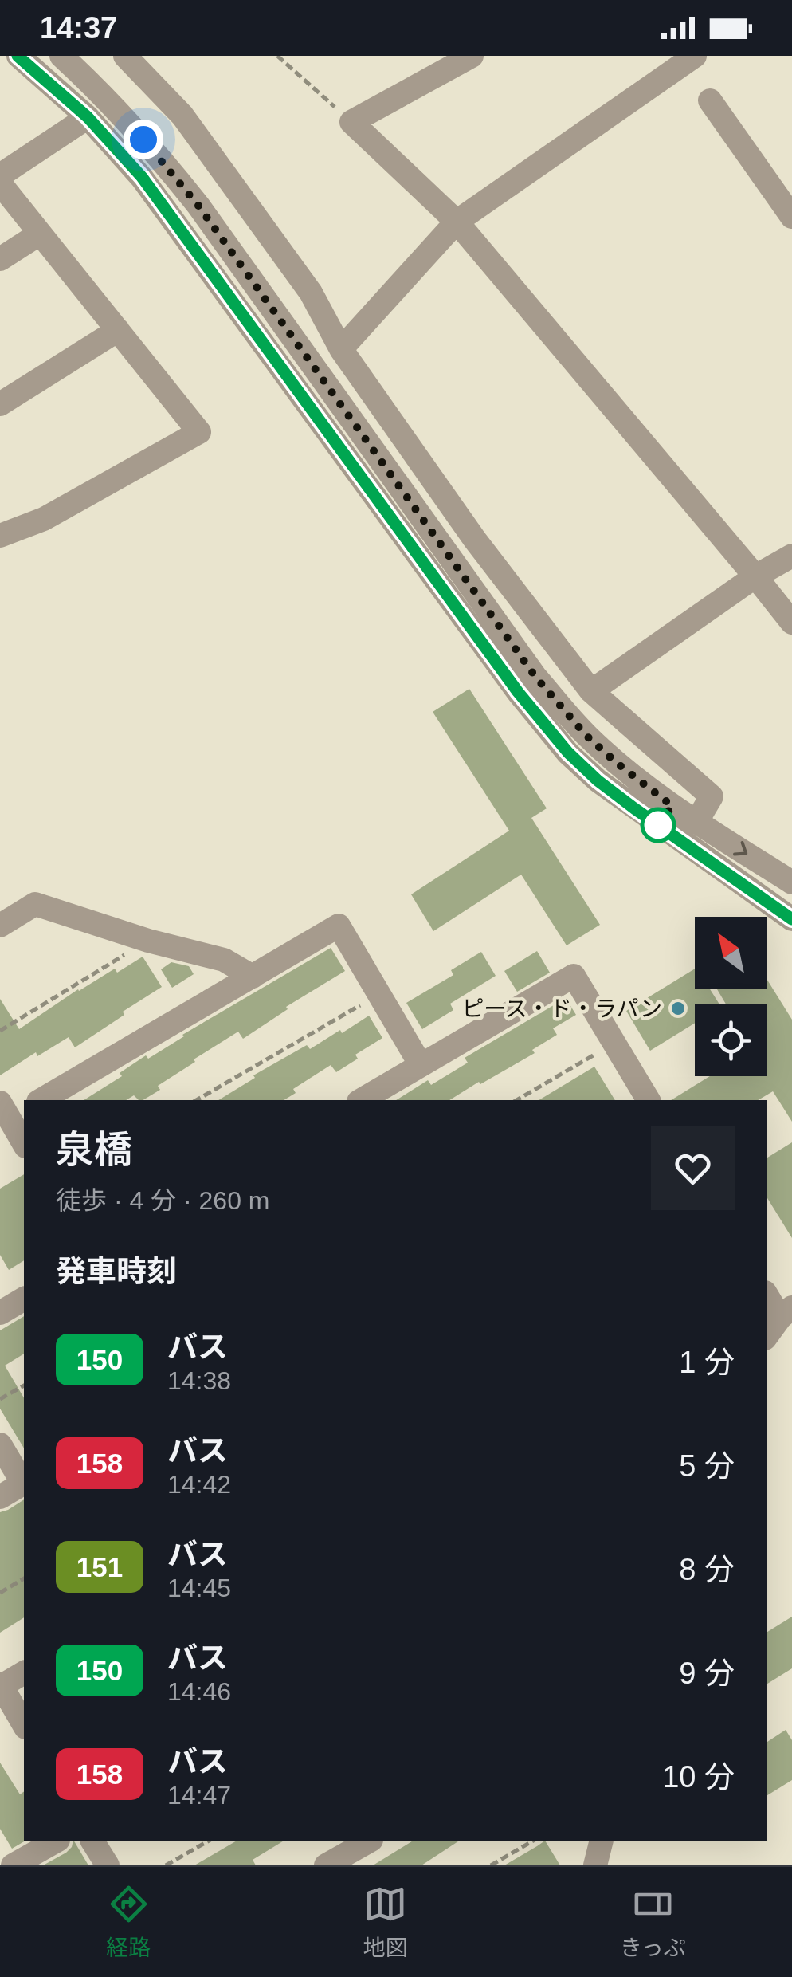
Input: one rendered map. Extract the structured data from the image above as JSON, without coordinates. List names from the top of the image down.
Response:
{
  "places": ["ピース・ド・ラパン"],
  "lines": ["bus line 150"],
  "north": "top left",
  "page": {
    "status": "14:37",
    "heading": [
      ["泉橋", "徒歩 · 4 分 · 260 m"],
      "発車時刻"
    ],
    "list": [
      {
        "mark": "150",
        "name": "バス",
        "note": "14:38",
        "value": "1 分"
      },
      {
        "mark": "158",
        "name": "バス",
        "note": "14:42",
        "value": "5 分"
      },
      {
        "mark": "151",
        "name": "バス",
        "note": "14:45",
        "value": "8 分"
      },
      {
        "mark": "150",
        "name": "バス",
        "note": "14:46",
        "value": "9 分"
      },
      {
        "mark": "158",
        "name": "バス",
        "note": "14:47",
        "value": "10 分"
      }
    ],
    "tabs": ["経路", "地図", "きっぷ"]
  }
}
